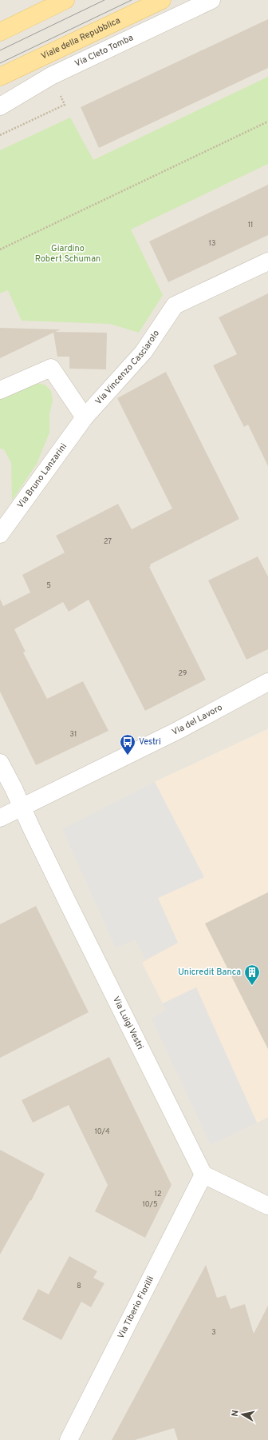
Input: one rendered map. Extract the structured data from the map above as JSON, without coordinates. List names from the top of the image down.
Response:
{
  "streets": {
    "main road": ["Viale della Repubblica"],
    "street": [
      "Via Cleto Tomba",
      "Via Vincenzo Casciarolo",
      "Via Bruno Lanzarini",
      "Via del Lavoro",
      "Via Luigi Vestri",
      "Via Tiberio Fiorilli"
    ]
  },
  "crossings": [
    ["Via Vincenzo Casciarolo", "Via Bruno Lanzarini"],
    ["Via del Lavoro", "Via Luigi Vestri"],
    ["Via Luigi Vestri", "Via Tiberio Fiorilli"]
  ],
  "parks": ["Giardino Robert Schuman"],
  "places": {
    "bus stop": ["Vestri"],
    "building": ["Unicredit Banca"]
  },
  "house_numbers": [
    "11",
    "13",
    "27",
    "5",
    "29",
    "31",
    "10/4",
    "12",
    "10/5",
    "8",
    "3"
  ],
  "north": "left"
}
